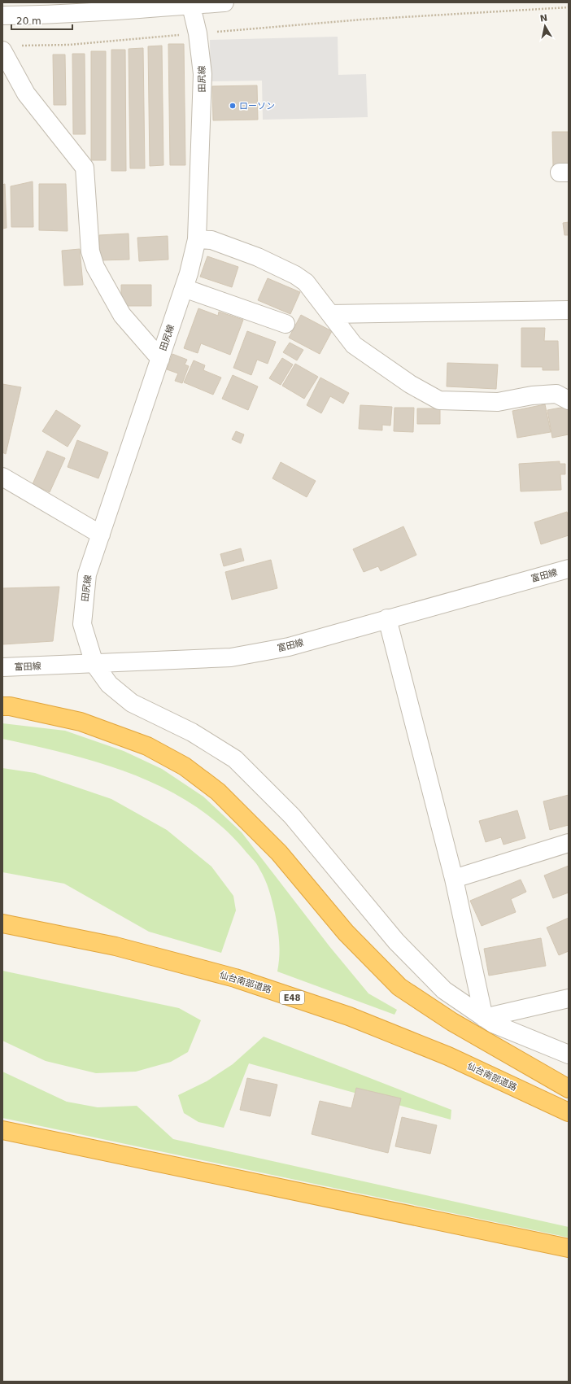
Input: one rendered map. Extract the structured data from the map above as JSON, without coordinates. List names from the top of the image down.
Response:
{
  "streets": {
    "highway": ["仙台南部道路", "E48"],
    "street": ["田尻線", "富田線"]
  },
  "crossings": [
    ["田尻線", "富田線"]
  ],
  "places": ["ローソン"],
  "scale_bar": "20 m",
  "north": "top"
}
